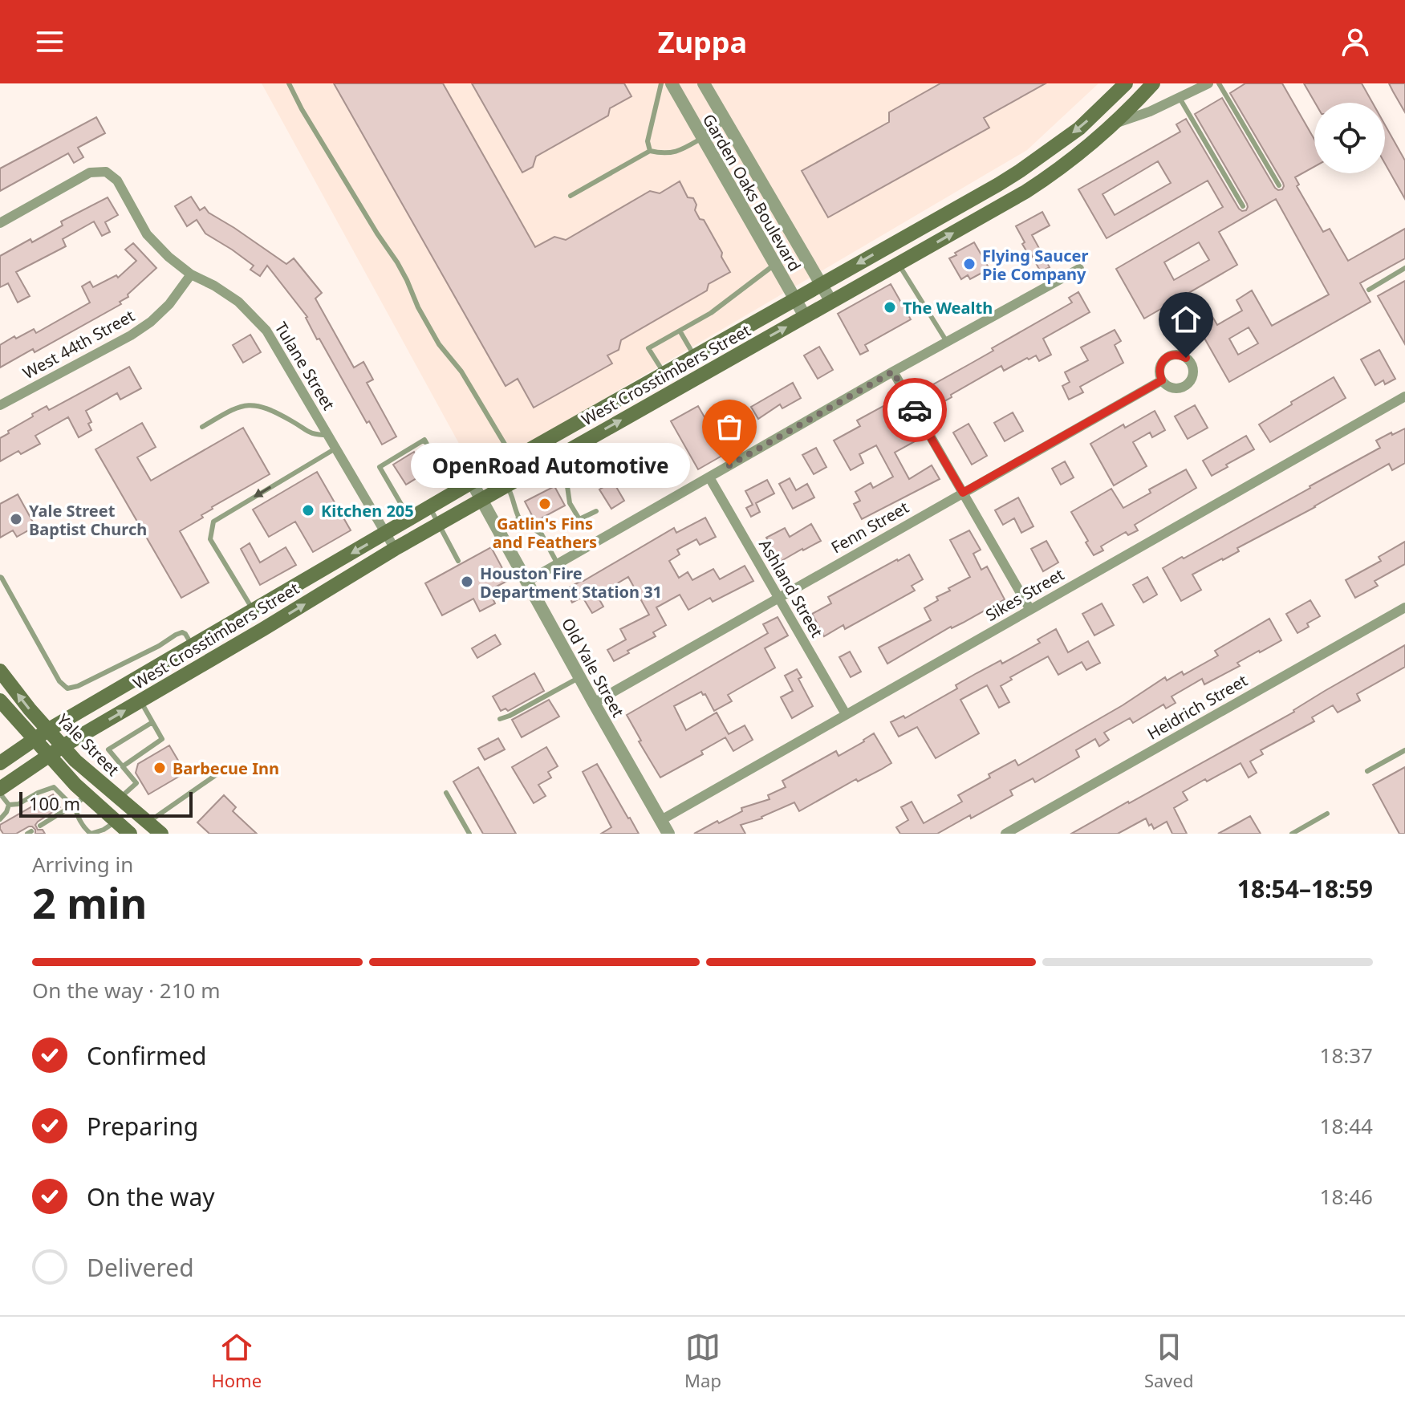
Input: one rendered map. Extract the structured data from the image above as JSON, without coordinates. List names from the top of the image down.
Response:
{
  "streets": {
    "main road": ["West Crosstimbers Street", "Yale Street"],
    "street": [
      "Garden Oaks Boulevard",
      "West 44th Street",
      "Tulane Street",
      "Fenn Street",
      "Ashland Street",
      "Sikes Street",
      "Old Yale Street",
      "Heidrich Street"
    ]
  },
  "crossings": [
    ["Garden Oaks Boulevard", "West Crosstimbers Street"],
    ["West 44th Street", "Tulane Street"],
    ["Tulane Street", "West Crosstimbers Street"],
    ["West Crosstimbers Street", "Old Yale Street"],
    ["West Crosstimbers Street", "Yale Street"],
    ["Fenn Street", "Ashland Street"],
    ["Fenn Street", "Old Yale Street"],
    ["Ashland Street", "Sikes Street"],
    ["Sikes Street", "Old Yale Street"]
  ],
  "places": [
    "Flying Saucer Pie Company",
    "The Wealth",
    "OpenRoad Automotive",
    "Gatlin's Fins and Feathers",
    "Kitchen 205",
    "Yale Street Baptist Church",
    "Houston Fire Department Station 31",
    "Barbecue Inn"
  ],
  "scale_bar": "100 m",
  "page": {
    "header": "Zuppa",
    "bubble": "OpenRoad Automotive",
    "scale": "100 m",
    "heading": ["2 min", "Arriving in", "18:54–18:59"],
    "bar": "On the way · 210 m",
    "list": [
      ["Confirmed", "18:37"],
      ["Preparing", "18:44"],
      ["On the way", "18:46"],
      "Delivered"
    ],
    "tabs": ["Home", "Map", "Saved"]
  }
}
